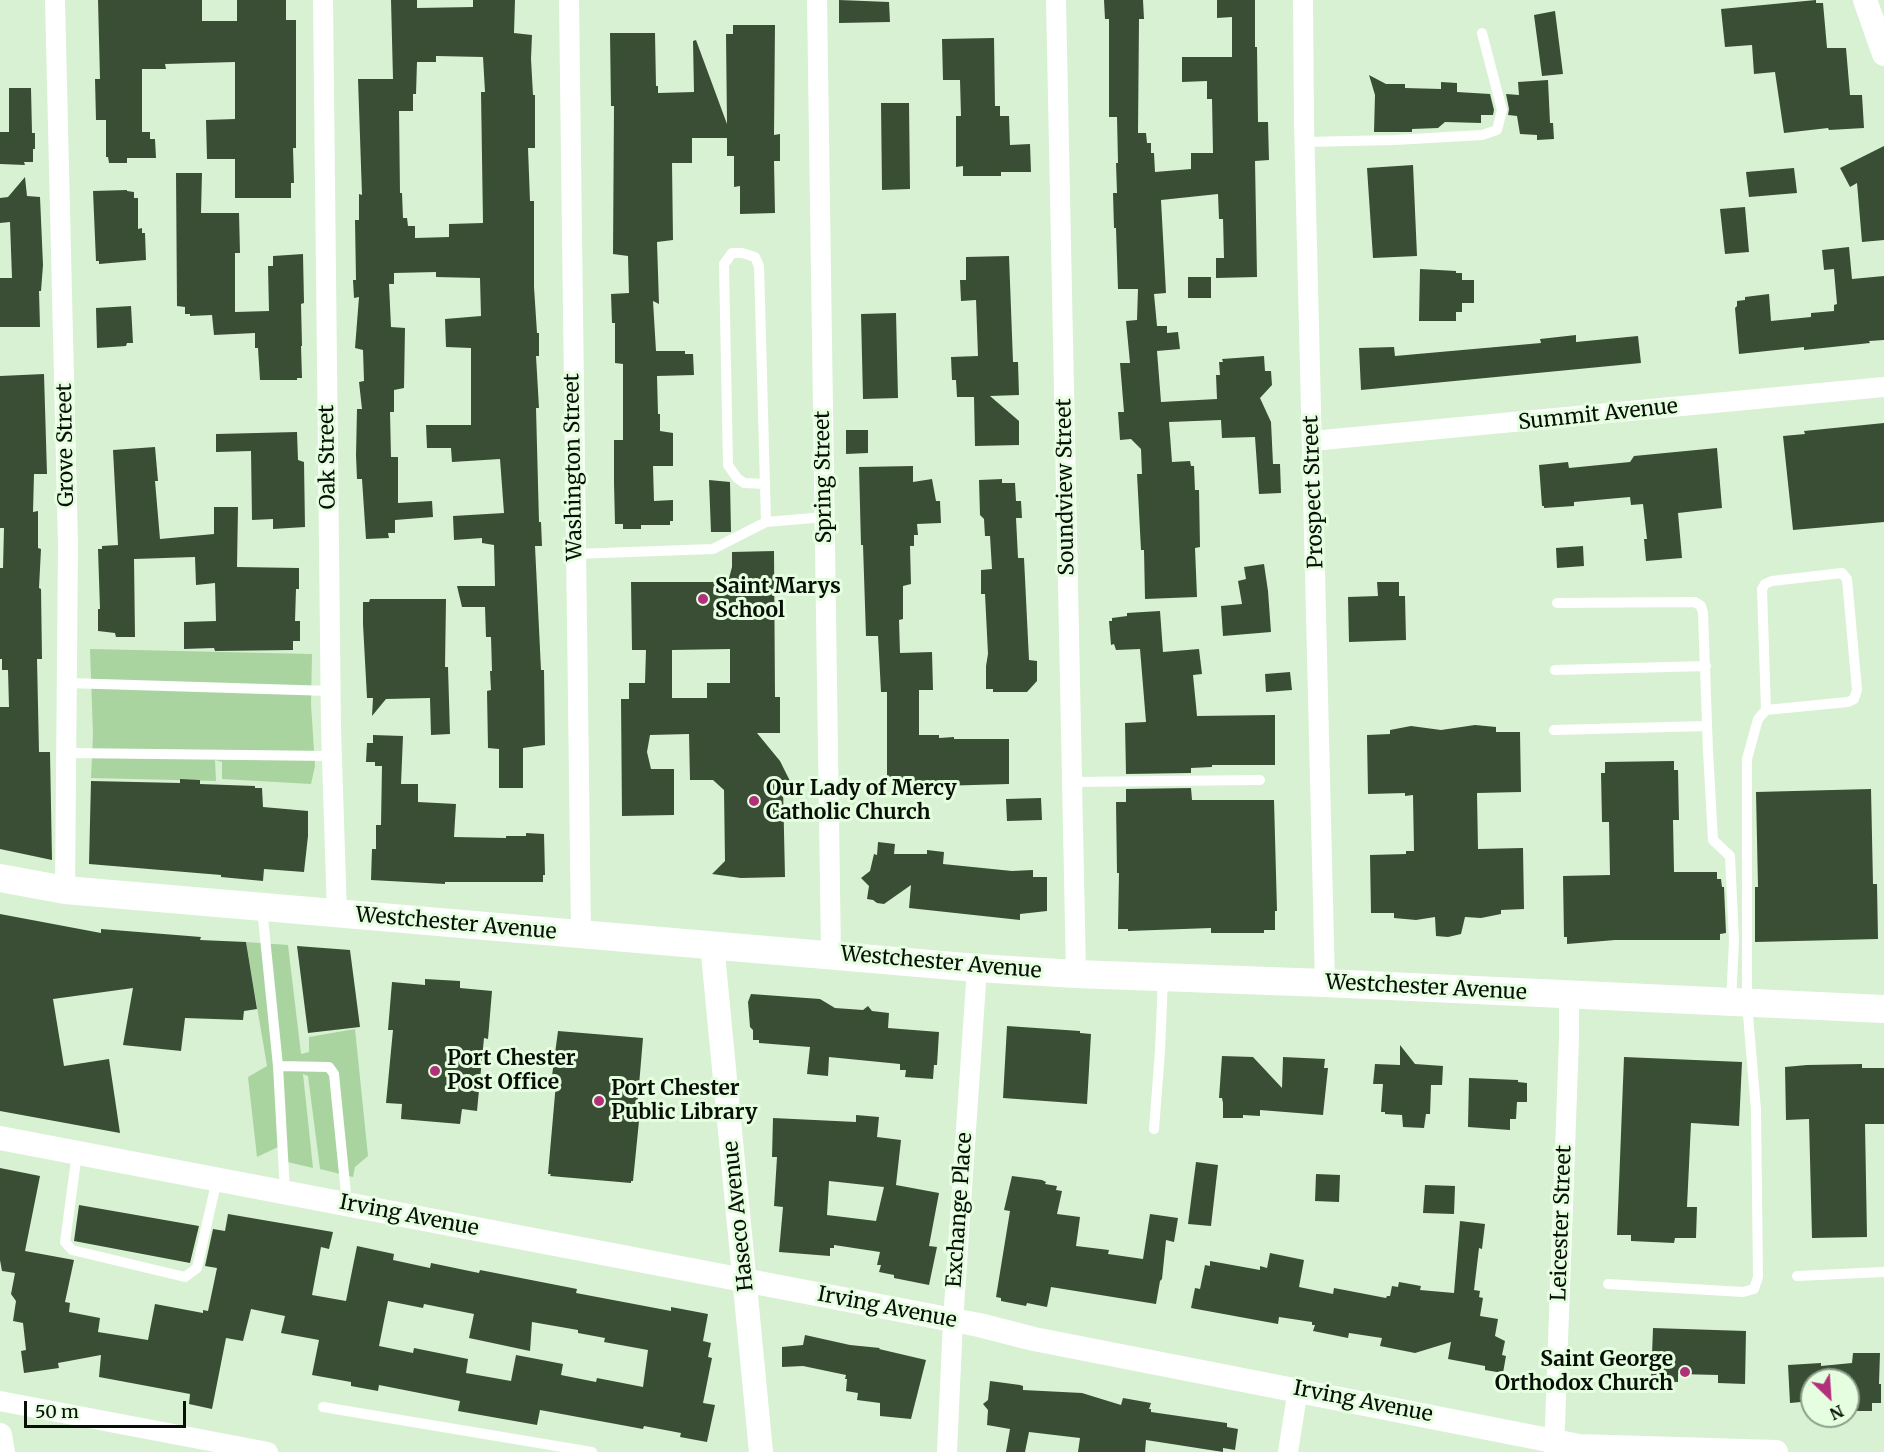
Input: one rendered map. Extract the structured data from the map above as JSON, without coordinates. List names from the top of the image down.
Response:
{
  "streets": {
    "main road": ["Westchester Avenue"],
    "street": [
      "Summit Avenue",
      "Grove Street",
      "Oak Street",
      "Washington Street",
      "Spring Street",
      "Soundview Street",
      "Prospect Street",
      "Exchange Place",
      "Irving Avenue",
      "Haseco Avenue",
      "Leicester Street"
    ]
  },
  "crossings": [
    ["Summit Avenue", "Prospect Street"],
    ["Grove Street", "Westchester Avenue"],
    ["Oak Street", "Westchester Avenue"],
    ["Washington Street", "Westchester Avenue"],
    ["Spring Street", "Westchester Avenue"],
    ["Soundview Street", "Westchester Avenue"],
    ["Prospect Street", "Westchester Avenue"],
    ["Westchester Avenue", "Exchange Place"],
    ["Westchester Avenue", "Haseco Avenue"],
    ["Westchester Avenue", "Leicester Street"],
    ["Exchange Place", "Irving Avenue"],
    ["Irving Avenue", "Haseco Avenue"],
    ["Irving Avenue", "Leicester Street"]
  ],
  "places": [
    "Saint Marys School",
    "Our Lady of Mercy Catholic Church",
    "Port Chester Post Office",
    "Port Chester Public Library",
    "Saint George Orthodox Church"
  ],
  "scale_bar": "50 m",
  "north": "bottom right"
}
